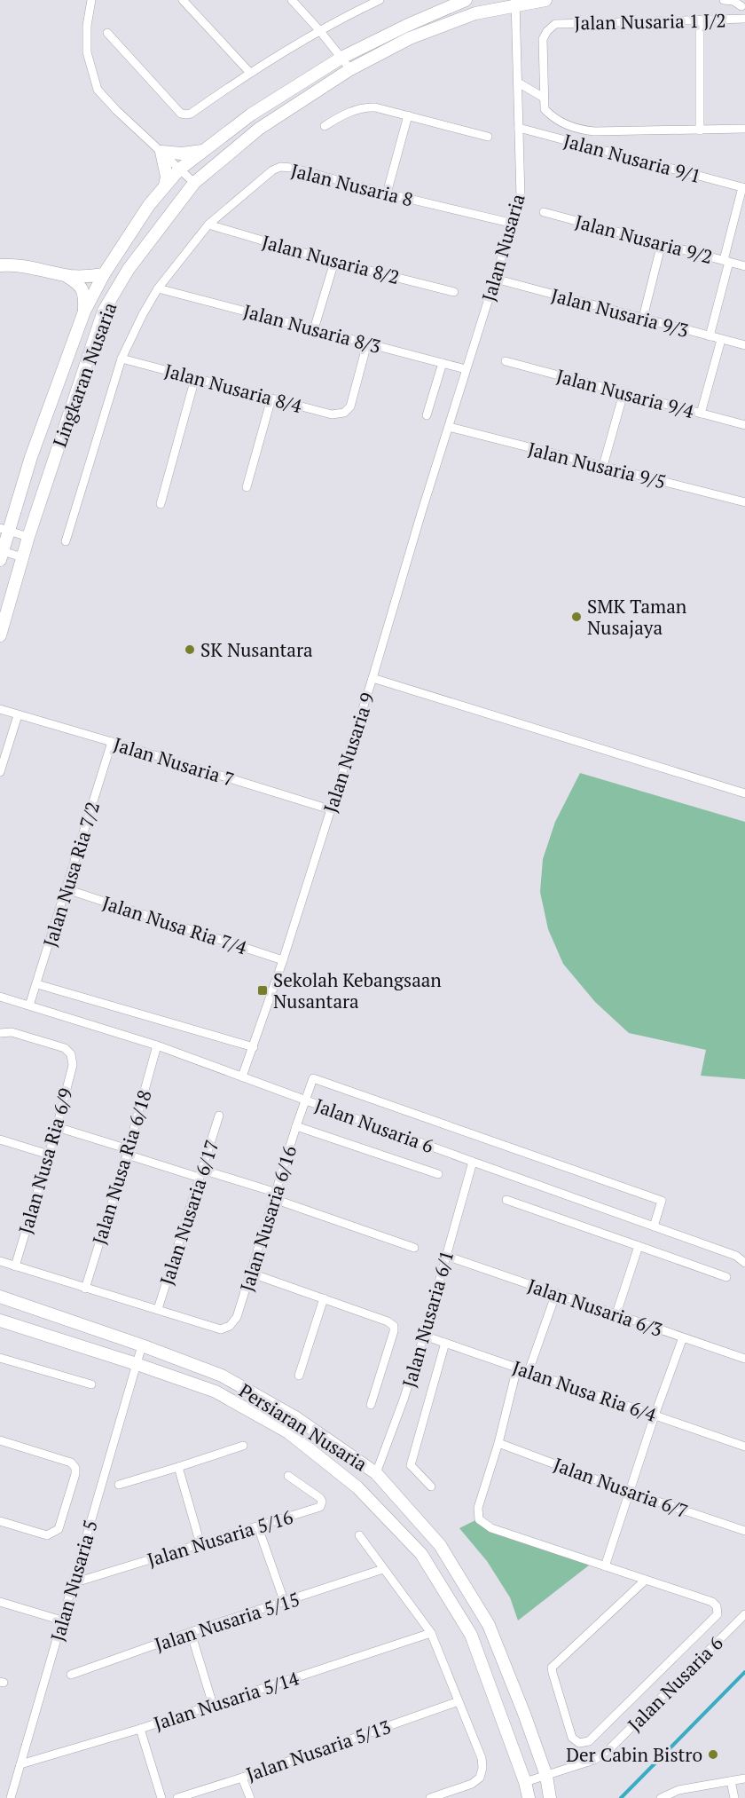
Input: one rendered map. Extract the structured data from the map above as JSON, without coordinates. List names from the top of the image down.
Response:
{
  "streets": {
    "main road": ["Lingkaran Nusaria", "Persiaran Nusaria"],
    "street": [
      "Jalan Nusaria 1 J/2",
      "Jalan Nusaria 9/1",
      "Jalan Nusaria 8",
      "Jalan Nusaria 9/2",
      "Jalan Nusaria",
      "Jalan Nusaria 8/2",
      "Jalan Nusaria 9/3",
      "Jalan Nusaria 8/3",
      "Jalan Nusaria 8/4",
      "Jalan Nusaria 9/4",
      "Jalan Nusaria 9/5",
      "Jalan Nusaria 9",
      "Jalan Nusaria 7",
      "Jalan Nusa Ria 7/2",
      "Jalan Nusa Ria 7/4",
      "Jalan Nusaria 6",
      "Jalan Nusa Ria 6/9",
      "Jalan Nusa Ria 6/18",
      "Jalan Nusaria 6/17",
      "Jalan Nusaria 6/16",
      "Jalan Nusaria 6/3",
      "Jalan Nusaria 6/1",
      "Jalan Nusa Ria 6/4",
      "Jalan Nusaria 6/7",
      "Jalan Nusaria 5/16",
      "Jalan Nusaria 5",
      "Jalan Nusaria 5/15",
      "Jalan Nusaria 5/14",
      "Jalan Nusaria 5/13"
    ]
  },
  "crossings": [
    ["Jalan Nusaria 9/1", "Jalan Nusaria"],
    ["Jalan Nusaria 8", "Jalan Nusaria"],
    ["Jalan Nusaria 8", "Jalan Nusaria 8/2"],
    ["Jalan Nusaria 8", "Jalan Nusaria 8/3"],
    ["Jalan Nusaria 8", "Jalan Nusaria 8/4"],
    ["Jalan Nusaria", "Jalan Nusaria 9/3"],
    ["Jalan Nusaria", "Jalan Nusaria 8/3"],
    ["Jalan Nusaria", "Lingkaran Nusaria"],
    ["Jalan Nusaria", "Jalan Nusaria 9/5"],
    ["Jalan Nusaria", "Jalan Nusaria 9"],
    ["Jalan Nusaria 8/3", "Jalan Nusaria 8/4"],
    ["Jalan Nusaria 9/5", "Jalan Nusaria 9"],
    ["Jalan Nusaria 9", "Jalan Nusaria 7"],
    ["Jalan Nusaria 9", "Jalan Nusa Ria 7/4"],
    ["Jalan Nusaria 9", "Jalan Nusaria 6"],
    ["Jalan Nusaria 7", "Jalan Nusa Ria 7/2"],
    ["Jalan Nusa Ria 7/2", "Jalan Nusa Ria 7/4"],
    ["Jalan Nusa Ria 7/2", "Jalan Nusaria 6"],
    ["Jalan Nusaria 6", "Jalan Nusa Ria 6/18"],
    ["Jalan Nusaria 6", "Jalan Nusaria 6/16"],
    ["Jalan Nusaria 6", "Jalan Nusaria 6/1"],
    ["Jalan Nusaria 6", "Persiaran Nusaria"],
    ["Jalan Nusaria 6/17", "Jalan Nusaria 6/16"],
    ["Jalan Nusaria 6/3", "Jalan Nusaria 6/1"],
    ["Jalan Nusaria 6/1", "Jalan Nusa Ria 6/4"],
    ["Jalan Nusaria 6/1", "Persiaran Nusaria"],
    ["Persiaran Nusaria", "Jalan Nusaria 5"],
    ["Jalan Nusaria 5/16", "Jalan Nusaria 5"],
    ["Jalan Nusaria 5", "Jalan Nusaria 5/14"]
  ],
  "places": {
    "other": ["SMK Taman Nusajaya", "SK Nusantara", "Der Cabin Bistro"],
    "transit": ["Sekolah Kebangsaan Nusantara"]
  }
}
